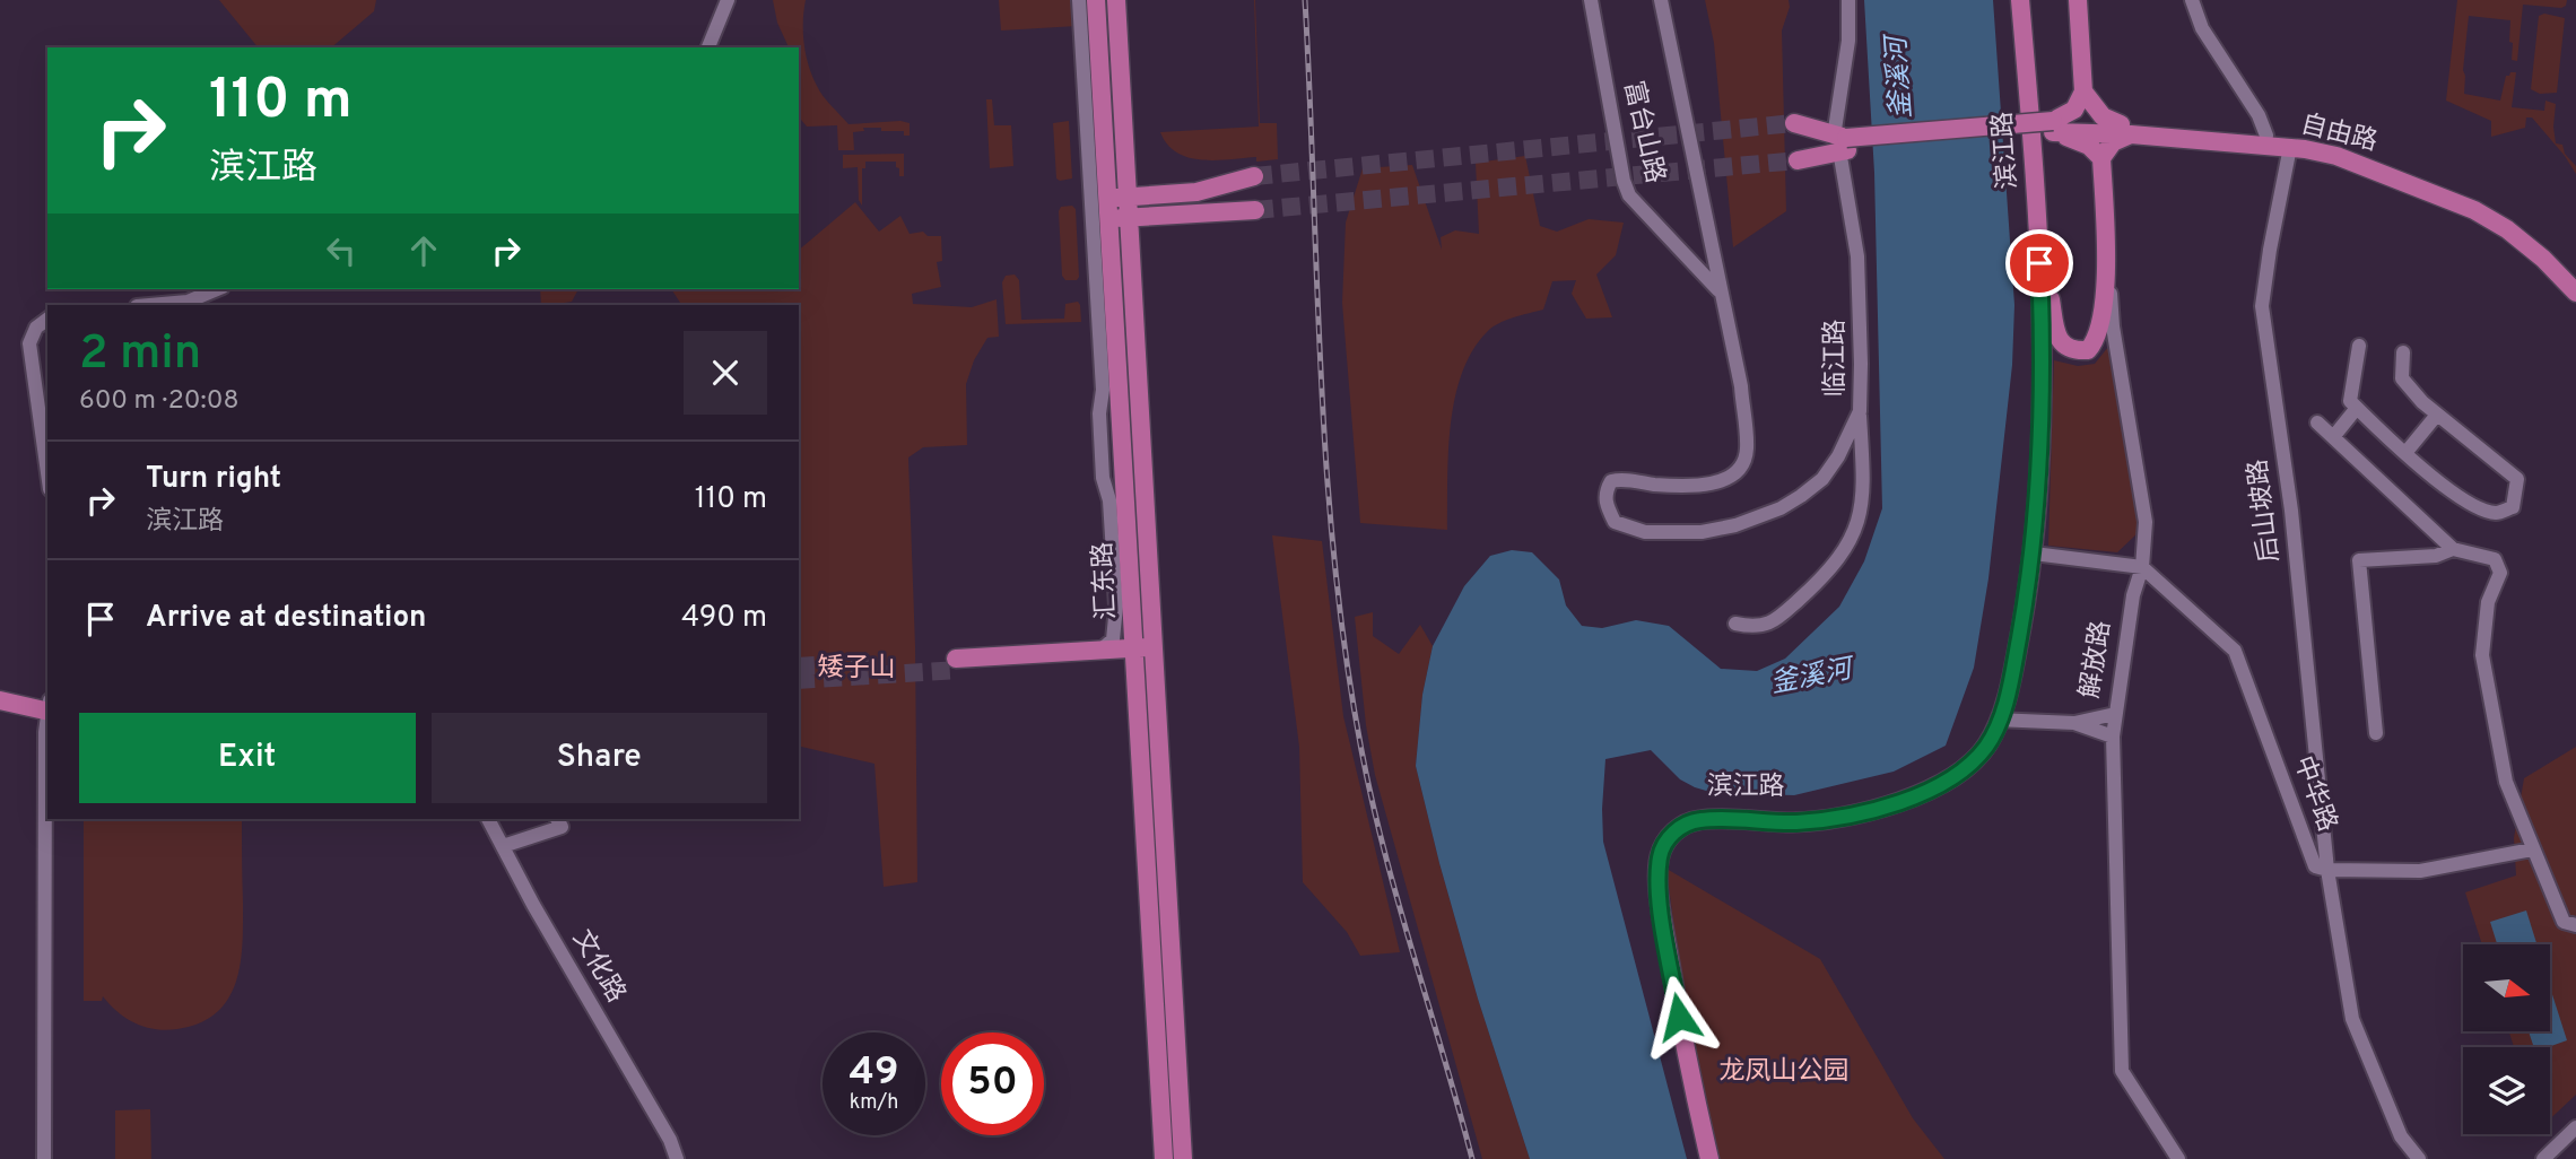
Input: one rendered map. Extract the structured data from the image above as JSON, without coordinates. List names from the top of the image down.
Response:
{
  "streets": {
    "main road": [
      "自由路",
      "滨江路",
      "汇东路",
      "解放路"
    ],
    "street": [
      "富台山路",
      "临江路",
      "后山坡路",
      "中华路",
      "文化路"
    ]
  },
  "crossings": [
    ["富台山路", "临江路"],
    ["自由路", "临江路"],
    ["自由路", "后山坡路"],
    ["后山坡路", "中华路"],
    ["解放路", "中华路"]
  ],
  "water": ["釜溪河"],
  "parks": ["矮子山", "龙凤山公园"],
  "north": "right",
  "page": {
    "turn": ["110 m", "滨江路"],
    "heading": ["2 min", "600 m · 20:08"],
    "list": [
      {
        "name": "Turn right",
        "note": "滨江路",
        "value": "110 m"
      },
      {
        "name": "Arrive at destination",
        "value": "490 m"
      }
    ],
    "buttons": ["Exit", "Share"],
    "speed": "49 km/h",
    "limit": "50"
  }
}
